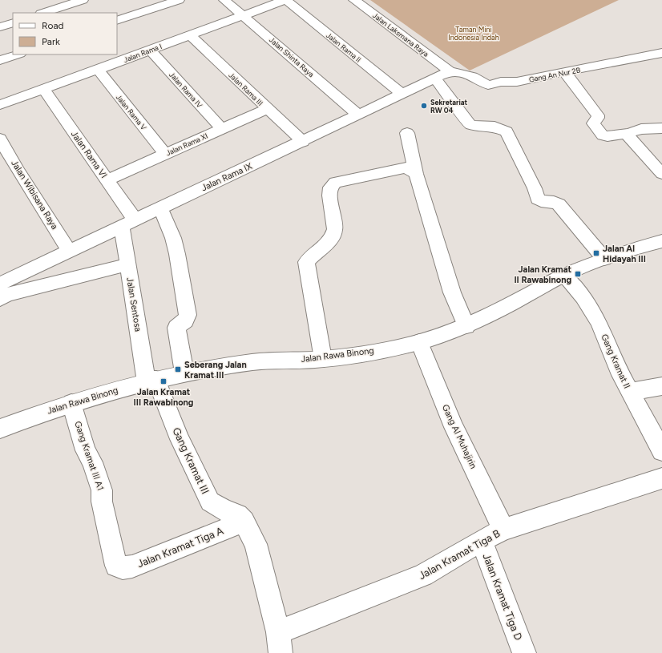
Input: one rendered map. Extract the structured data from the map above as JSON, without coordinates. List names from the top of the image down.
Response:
{
  "streets": {
    "street": [
      "Jalan Laksmana Raya",
      "Jalan Rama II",
      "Jalan Rama I",
      "Jalan Shinta Raya",
      "Gang An Nur 2B",
      "Jalan Rama III",
      "Jalan Rama IV",
      "Jalan Rama V",
      "Jalan Rama XI",
      "Jalan Rama VI",
      "Jalan Rama IX",
      "Jalan Wibisana Raya",
      "Jalan Sentosa",
      "Jalan Rawa Binong",
      "Gang Kramat II",
      "Gang Al Muhajirin",
      "Gang Kramat III A1",
      "Gang Kramat III",
      "Jalan Kramat Tiga A",
      "Jalan Kramat Tiga B",
      "Jalan Kramat Tiga D"
    ]
  },
  "crossings": [
    ["Jalan Laksmana Raya", "Gang An Nur 2B"],
    ["Jalan Laksmana Raya", "Jalan Rama IX"],
    ["Jalan Rama II", "Jalan Rama I"],
    ["Jalan Rama II", "Jalan Rama IX"],
    ["Jalan Rama I", "Jalan Shinta Raya"],
    ["Jalan Rama I", "Jalan Rama III"],
    ["Jalan Rama I", "Jalan Rama IV"],
    ["Jalan Rama I", "Jalan Rama V"],
    ["Jalan Rama I", "Jalan Rama VI"],
    ["Jalan Shinta Raya", "Jalan Rama IX"],
    ["Gang An Nur 2B", "Jalan Rama IX"],
    ["Jalan Rama III", "Jalan Rama XI"],
    ["Jalan Rama III", "Jalan Rama IX"],
    ["Jalan Rama IV", "Jalan Rama XI"],
    ["Jalan Rama V", "Jalan Rama XI"],
    ["Jalan Rama XI", "Jalan Rama VI"],
    ["Jalan Rama VI", "Jalan Rama IX"],
    ["Jalan Rama VI", "Jalan Sentosa"],
    ["Jalan Rama IX", "Jalan Wibisana Raya"],
    ["Jalan Rama IX", "Jalan Sentosa"],
    ["Jalan Sentosa", "Jalan Rawa Binong"],
    ["Jalan Sentosa", "Gang Kramat III"],
    ["Jalan Rawa Binong", "Gang Kramat II"],
    ["Jalan Rawa Binong", "Gang Al Muhajirin"],
    ["Jalan Rawa Binong", "Gang Kramat III A1"],
    ["Jalan Rawa Binong", "Gang Kramat III"],
    ["Gang Al Muhajirin", "Jalan Kramat Tiga B"],
    ["Gang Kramat III A1", "Jalan Kramat Tiga A"],
    ["Gang Kramat III", "Jalan Kramat Tiga A"],
    ["Gang Kramat III", "Jalan Kramat Tiga B"],
    ["Jalan Kramat Tiga B", "Jalan Kramat Tiga D"]
  ],
  "parks": ["Taman Mini Indonesia Indah"],
  "places": {
    "other": ["Sekretariat RW 04"],
    "transit": [
      "Jalan Al Hidayah III",
      "Jalan Kramat II Rawabinong",
      "Seberang Jalan Kramat III",
      "Jalan Kramat III Rawabinong"
    ]
  },
  "legend": ["Road", "Park"]
}
